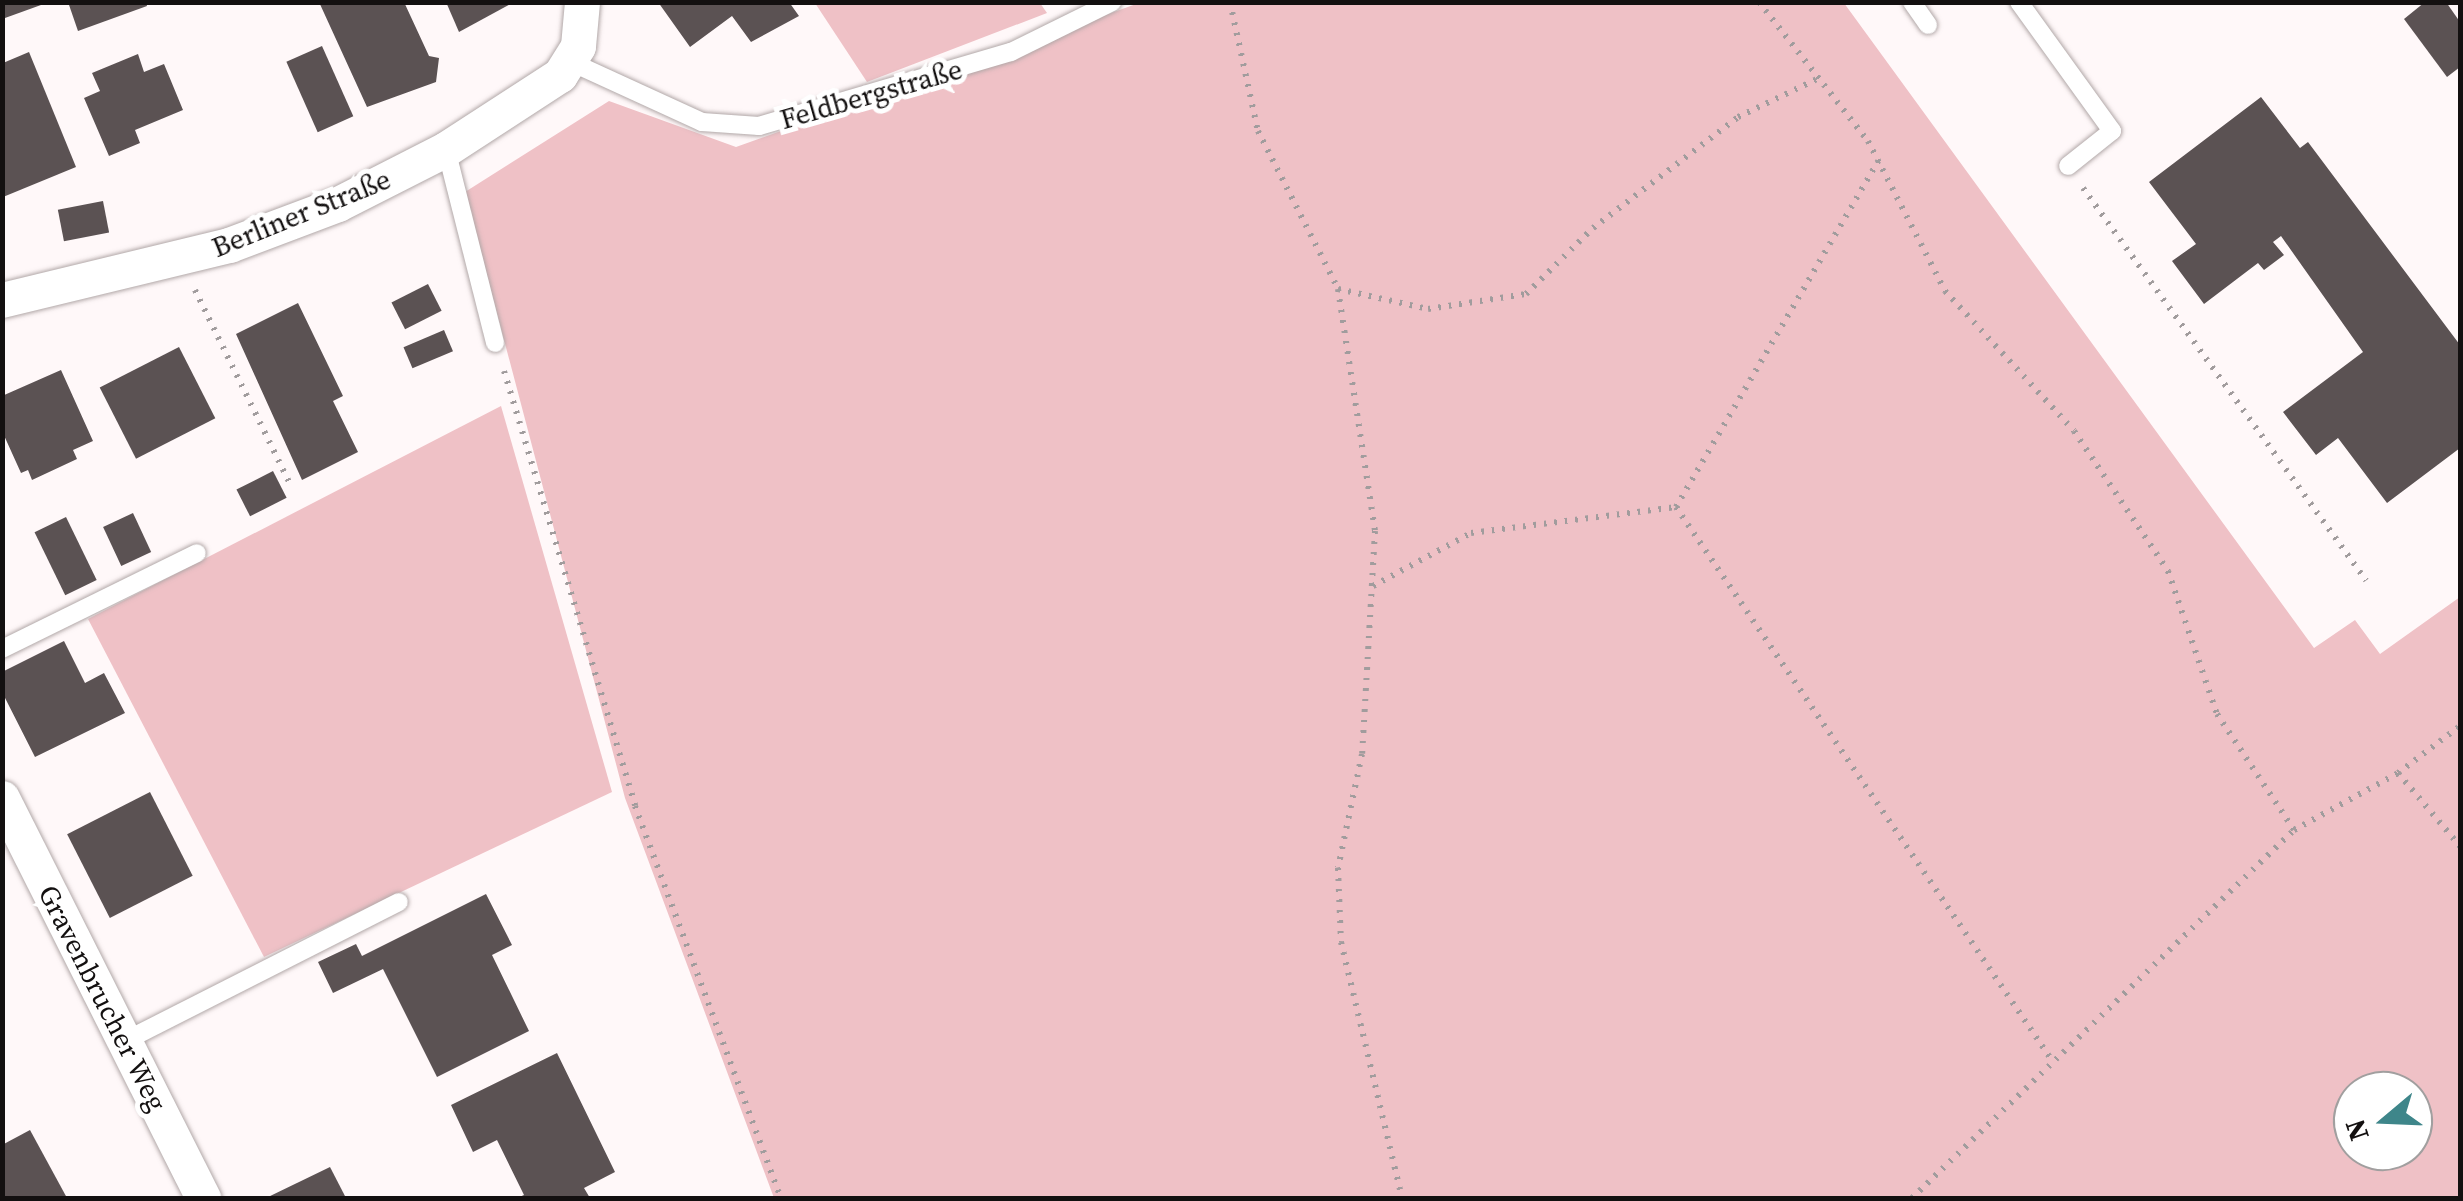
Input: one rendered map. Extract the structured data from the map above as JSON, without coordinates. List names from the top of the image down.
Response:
{
  "streets": {
    "street": ["Berliner Straße", "Gravenbrucher Weg"],
    "lane": ["Feldbergstraße"]
  },
  "crossings": [
    ["Feldbergstraße", "Berliner Straße"]
  ],
  "north": "left"
}
